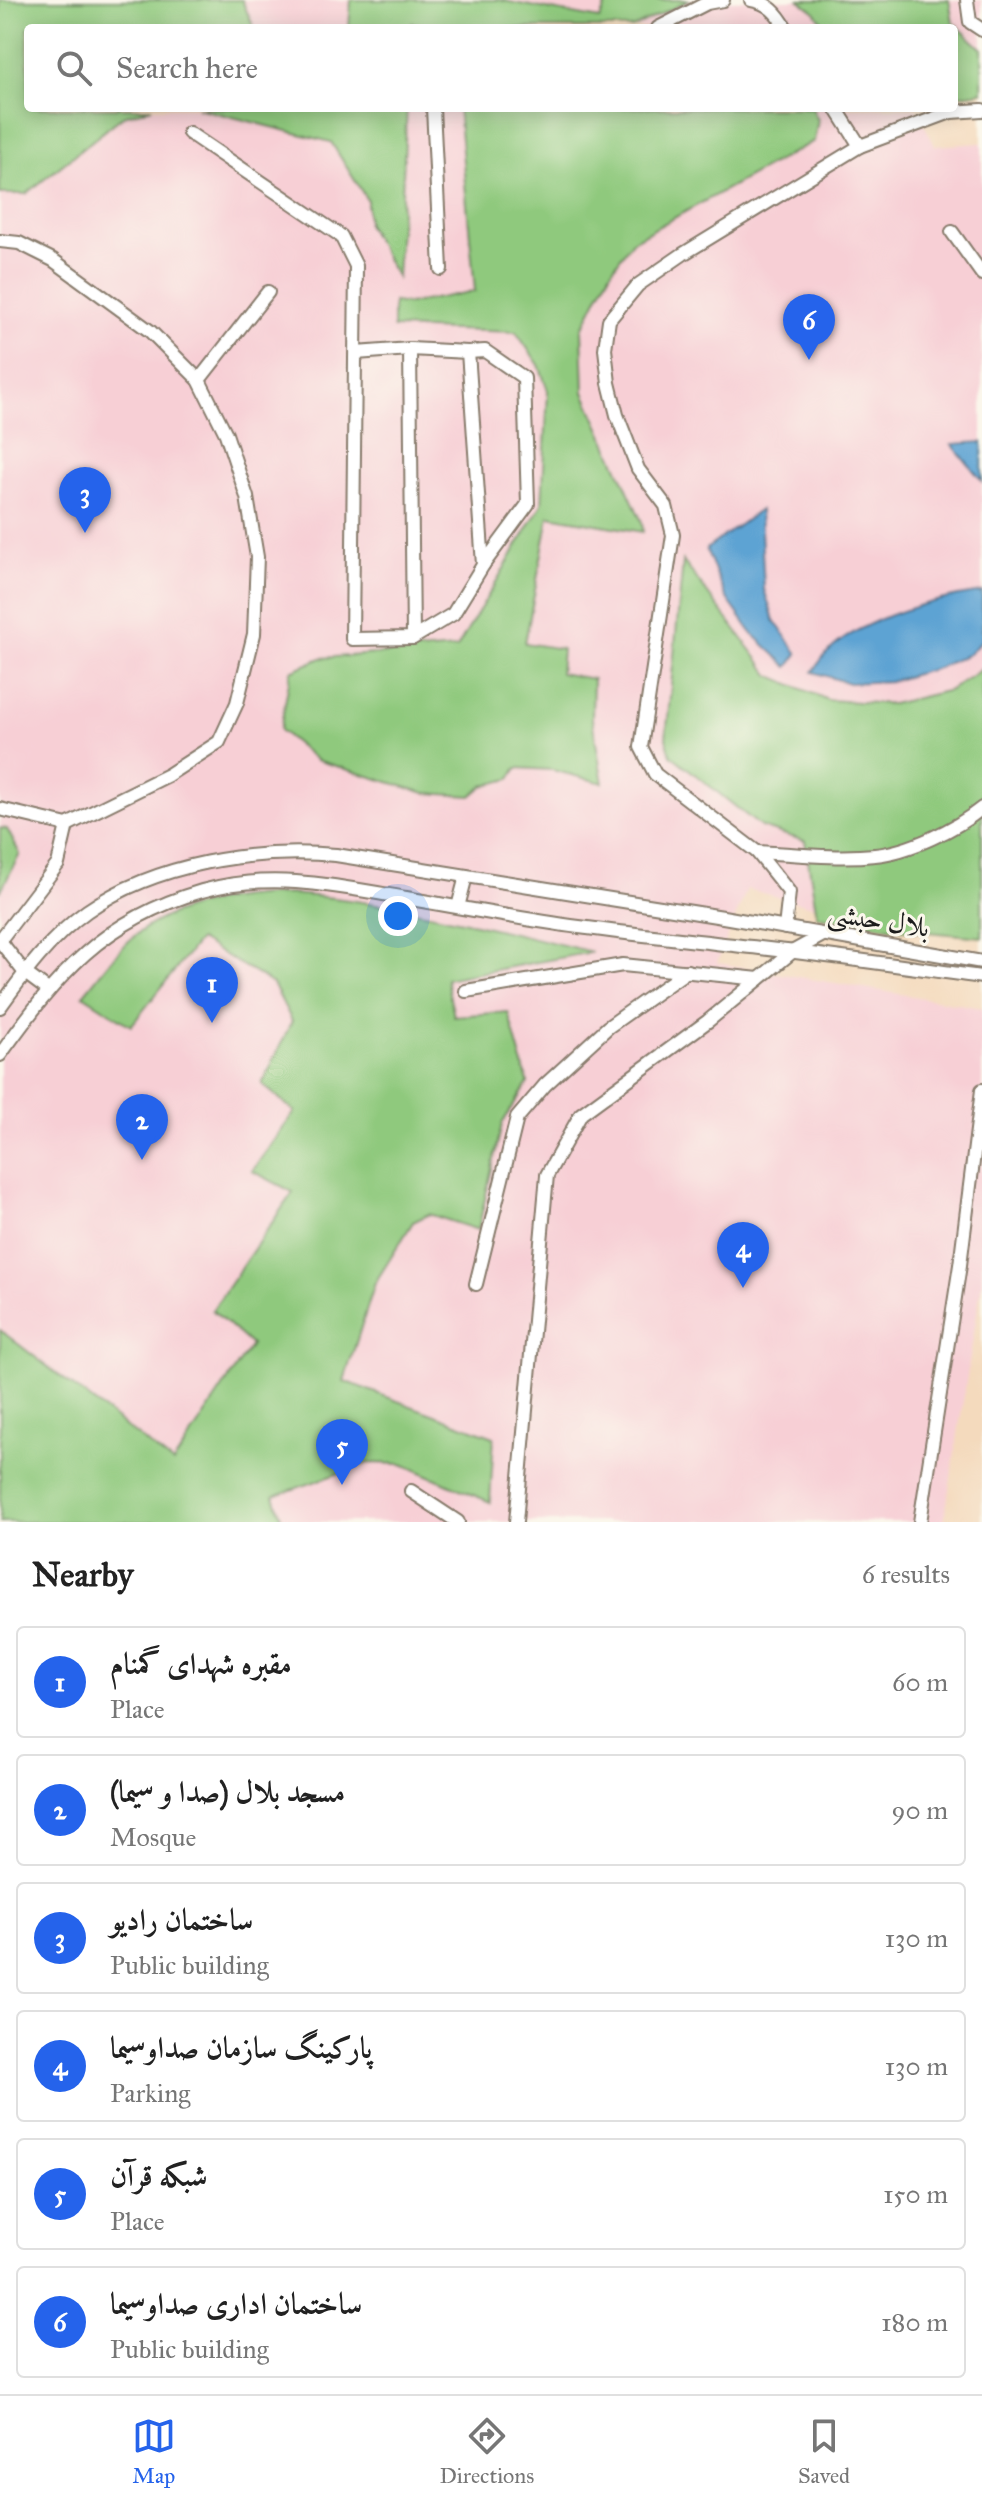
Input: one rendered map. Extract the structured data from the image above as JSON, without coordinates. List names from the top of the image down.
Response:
{
  "streets": {
    "lane": ["بلال حبشی"]
  },
  "page": {
    "search": "Search here",
    "pins": [
      "6",
      "3",
      "1",
      "2",
      "4",
      "5"
    ],
    "heading": ["Nearby", "6 results"],
    "list": [
      {
        "mark": "1",
        "name": "مقبره شهدای گمنام",
        "note": "Place",
        "value": "60 m"
      },
      {
        "mark": "2",
        "name": "مسجد بلال (صدا و سیما)",
        "note": "Mosque",
        "value": "90 m"
      },
      {
        "mark": "3",
        "name": "ساختمان رادیو",
        "note": "Public building",
        "value": "130 m"
      },
      {
        "mark": "4",
        "name": "پارکینگ سازمان صداوسیما",
        "note": "Parking",
        "value": "130 m"
      },
      {
        "mark": "5",
        "name": "شبکه قرآن",
        "note": "Place",
        "value": "150 m"
      },
      {
        "mark": "6",
        "name": "ساختمان اداری صداوسیما",
        "note": "Public building",
        "value": "180 m"
      }
    ],
    "nav": ["Map", "Directions", "Saved"]
  }
}
